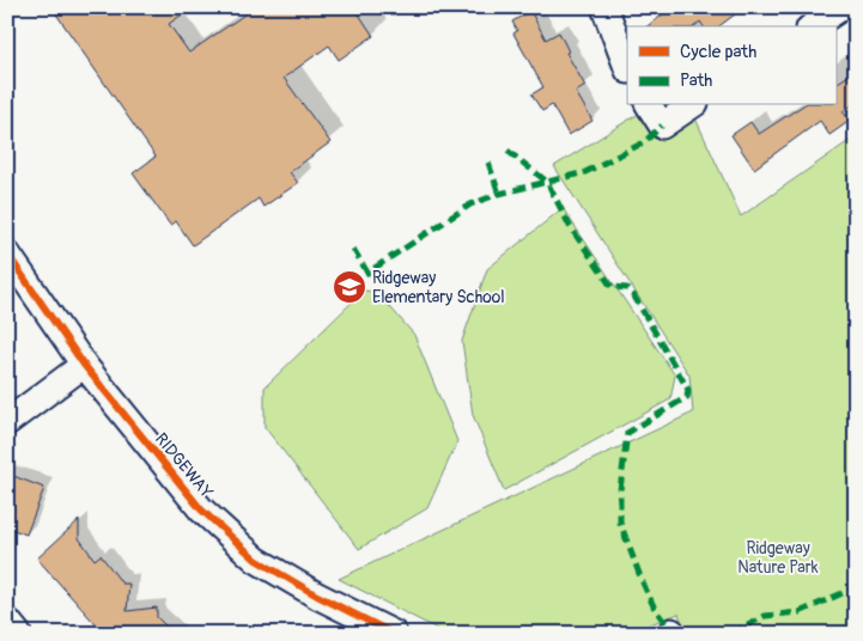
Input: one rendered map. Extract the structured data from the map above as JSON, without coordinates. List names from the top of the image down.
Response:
{
  "streets": {
    "street": ["RIDGEWAY"]
  },
  "parks": ["Ridgeway Nature Park"],
  "places": {
    "school or university": ["Ridgeway Elementary School"]
  },
  "legend": ["Cycle path", "Path"]
}
